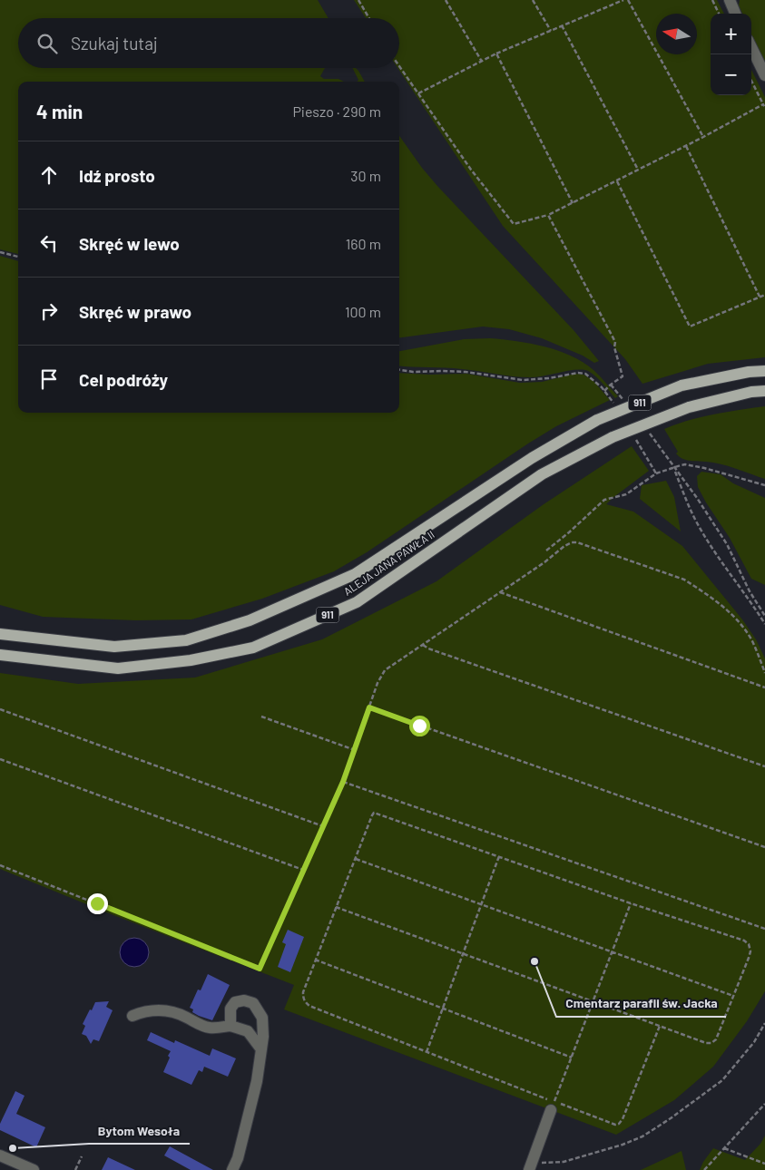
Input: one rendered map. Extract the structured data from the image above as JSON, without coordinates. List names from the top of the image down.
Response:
{
  "streets": {
    "main road": ["911", "ALEJA JANA PAWŁA II"]
  },
  "places": ["Cmentarz parafii św. Jacka", "Bytom Wesoła"],
  "north": "left",
  "page": {
    "map_buttons": ["+", "−"],
    "search": "Szukaj tutaj",
    "heading": ["4 min", "Pieszo · 290 m"],
    "list": [
      ["Idź prosto", "30 m"],
      ["Skręć w lewo", "160 m"],
      ["Skręć w prawo", "100 m"],
      "Cel podróży"
    ]
  }
}
